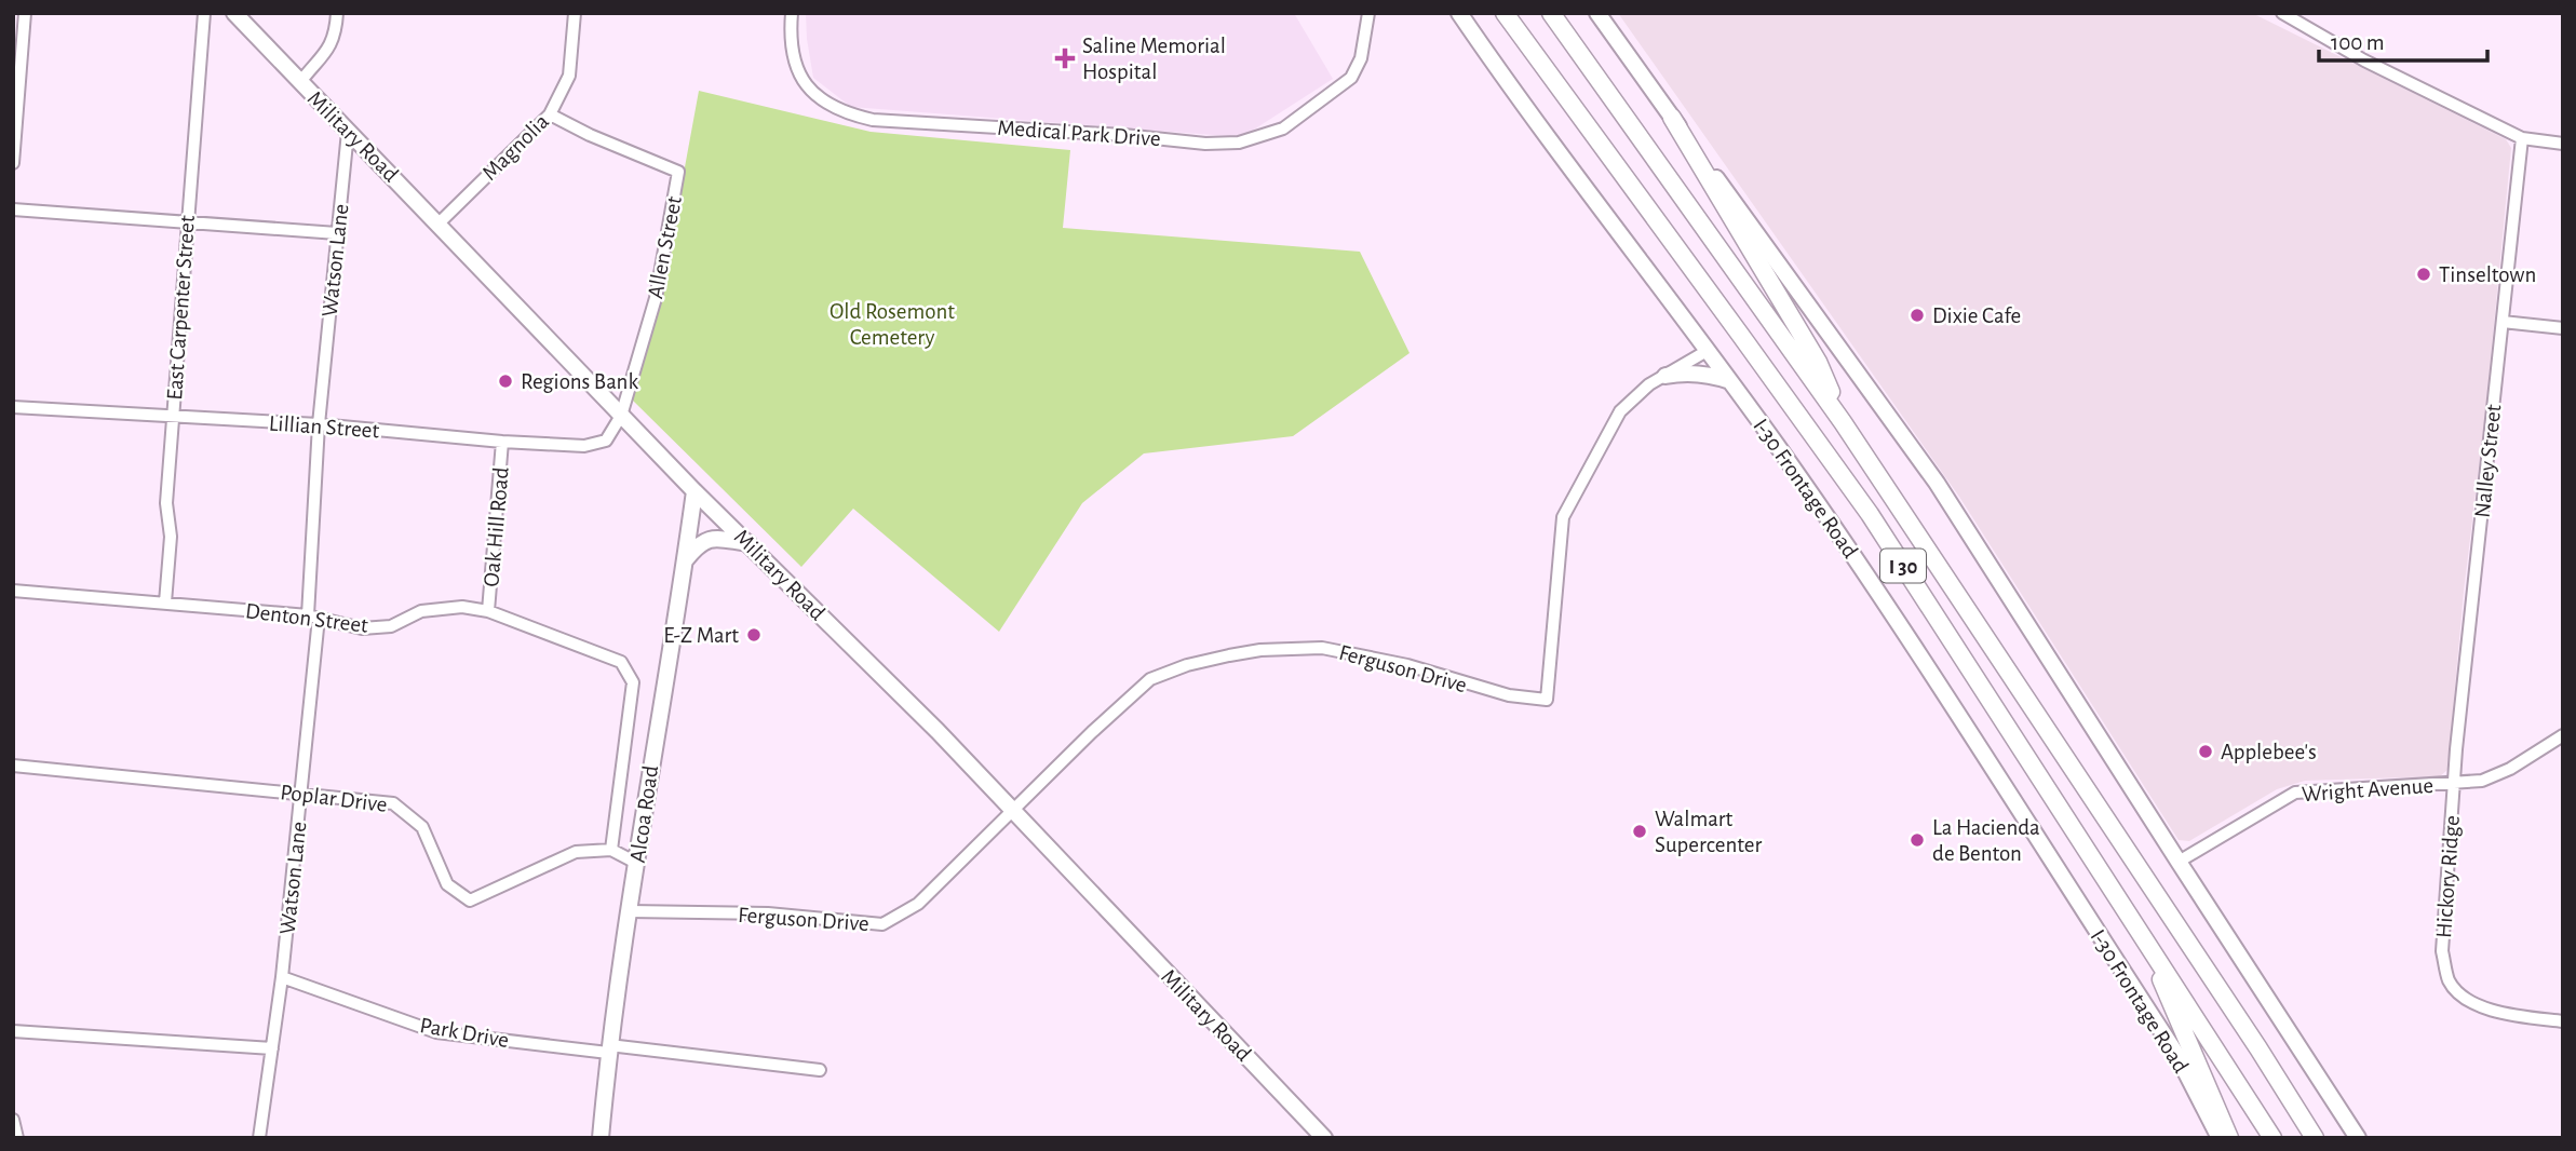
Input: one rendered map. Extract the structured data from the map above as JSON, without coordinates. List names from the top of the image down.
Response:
{
  "streets": {
    "highway": ["I 30"],
    "main road": ["Military Road", "I-30 Frontage Road", "Alcoa Road"],
    "street": [
      "Medical Park Drive",
      "Magnolia",
      "Allen Street",
      "Watson Lane",
      "East Carpenter Street",
      "Lillian Street",
      "Nalley Street",
      "Oak Hill Road",
      "Denton Street",
      "Ferguson Drive",
      "Wright Avenue",
      "Poplar Drive",
      "Hickory Ridge",
      "Park Drive"
    ]
  },
  "crossings": [
    ["Military Road", "Magnolia"],
    ["Military Road", "Allen Street"],
    ["Military Road", "Watson Lane"],
    ["Military Road", "Lillian Street"],
    ["Military Road", "Ferguson Drive"],
    ["Military Road", "Alcoa Road"],
    ["Magnolia", "Allen Street"],
    ["Allen Street", "Lillian Street"],
    ["Watson Lane", "Lillian Street"],
    ["Watson Lane", "Denton Street"],
    ["Watson Lane", "Poplar Drive"],
    ["Watson Lane", "Park Drive"],
    ["East Carpenter Street", "Lillian Street"],
    ["East Carpenter Street", "Denton Street"],
    ["Lillian Street", "Oak Hill Road"],
    ["Nalley Street", "Wright Avenue"],
    ["Nalley Street", "Hickory Ridge"],
    ["I-30 Frontage Road", "Ferguson Drive"],
    ["Oak Hill Road", "Denton Street"],
    ["Denton Street", "Poplar Drive"],
    ["Ferguson Drive", "Alcoa Road"],
    ["Wright Avenue", "Hickory Ridge"],
    ["Alcoa Road", "Park Drive"]
  ],
  "parks": ["Old Rosemont Cemetery"],
  "places": {
    "health": ["Saline Memorial Hospital"],
    "other": [
      "Tinseltown",
      "Dixie Cafe",
      "Regions Bank",
      "E-Z Mart",
      "Applebee's",
      "Walmart Supercenter",
      "La Hacienda de Benton"
    ]
  },
  "scale_bar": "100 m"
}
